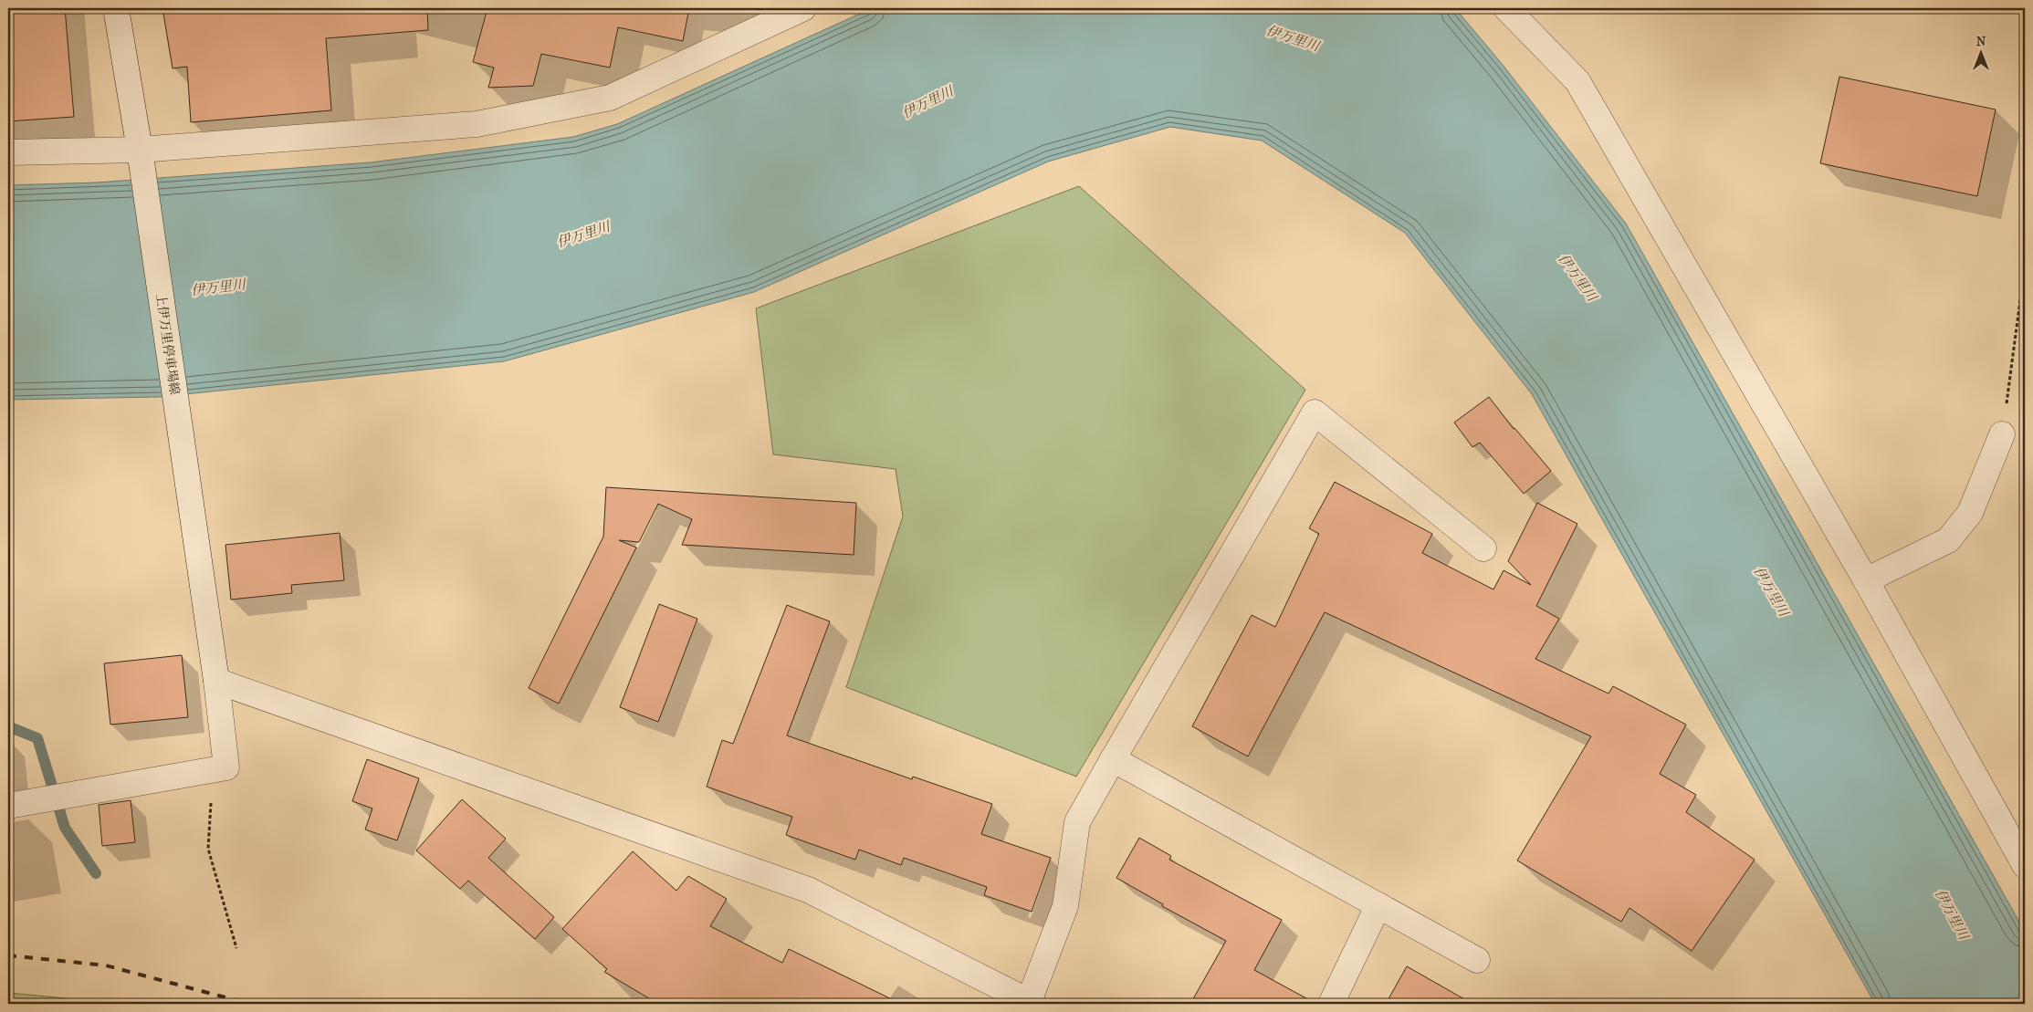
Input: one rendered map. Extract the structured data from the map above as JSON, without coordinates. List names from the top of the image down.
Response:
{
  "streets": {
    "street": ["上伊万里停車場線"]
  },
  "water": ["伊万里川"],
  "north": "top"
}
